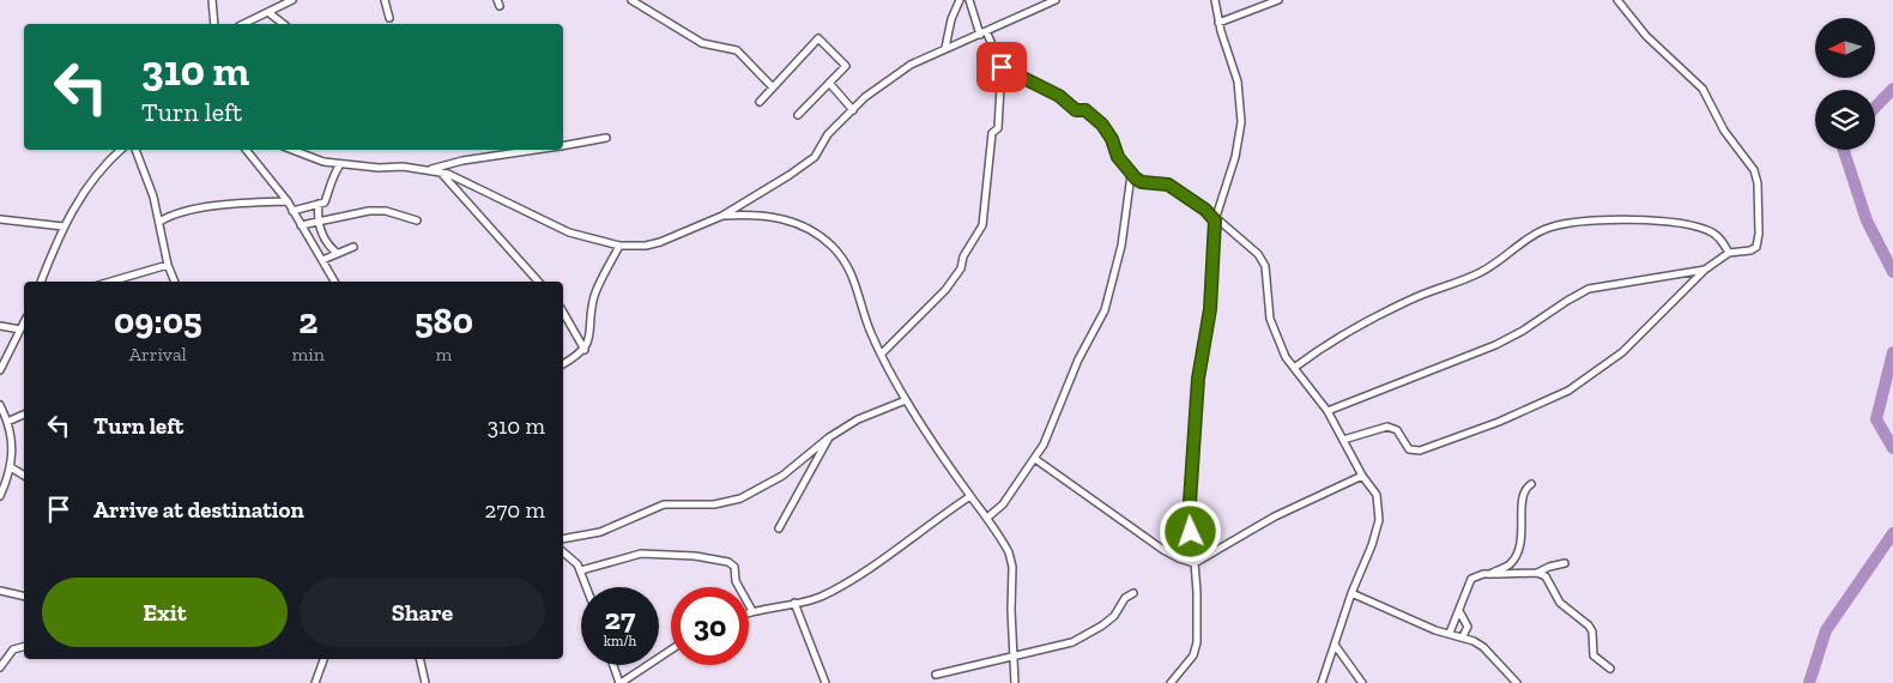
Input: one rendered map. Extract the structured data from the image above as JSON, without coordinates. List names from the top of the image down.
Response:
{
  "north": "left",
  "page": {
    "turn": ["310 m", "Turn left"],
    "eta": [
      "09:05",
      "Arrival",
      "2",
      "min",
      "580",
      "m"
    ],
    "list": [
      {
        "name": "Turn left",
        "value": "310 m"
      },
      {
        "name": "Arrive at destination",
        "value": "270 m"
      }
    ],
    "buttons": ["Exit", "Share"],
    "speed": "27 km/h",
    "limit": "30"
  }
}
